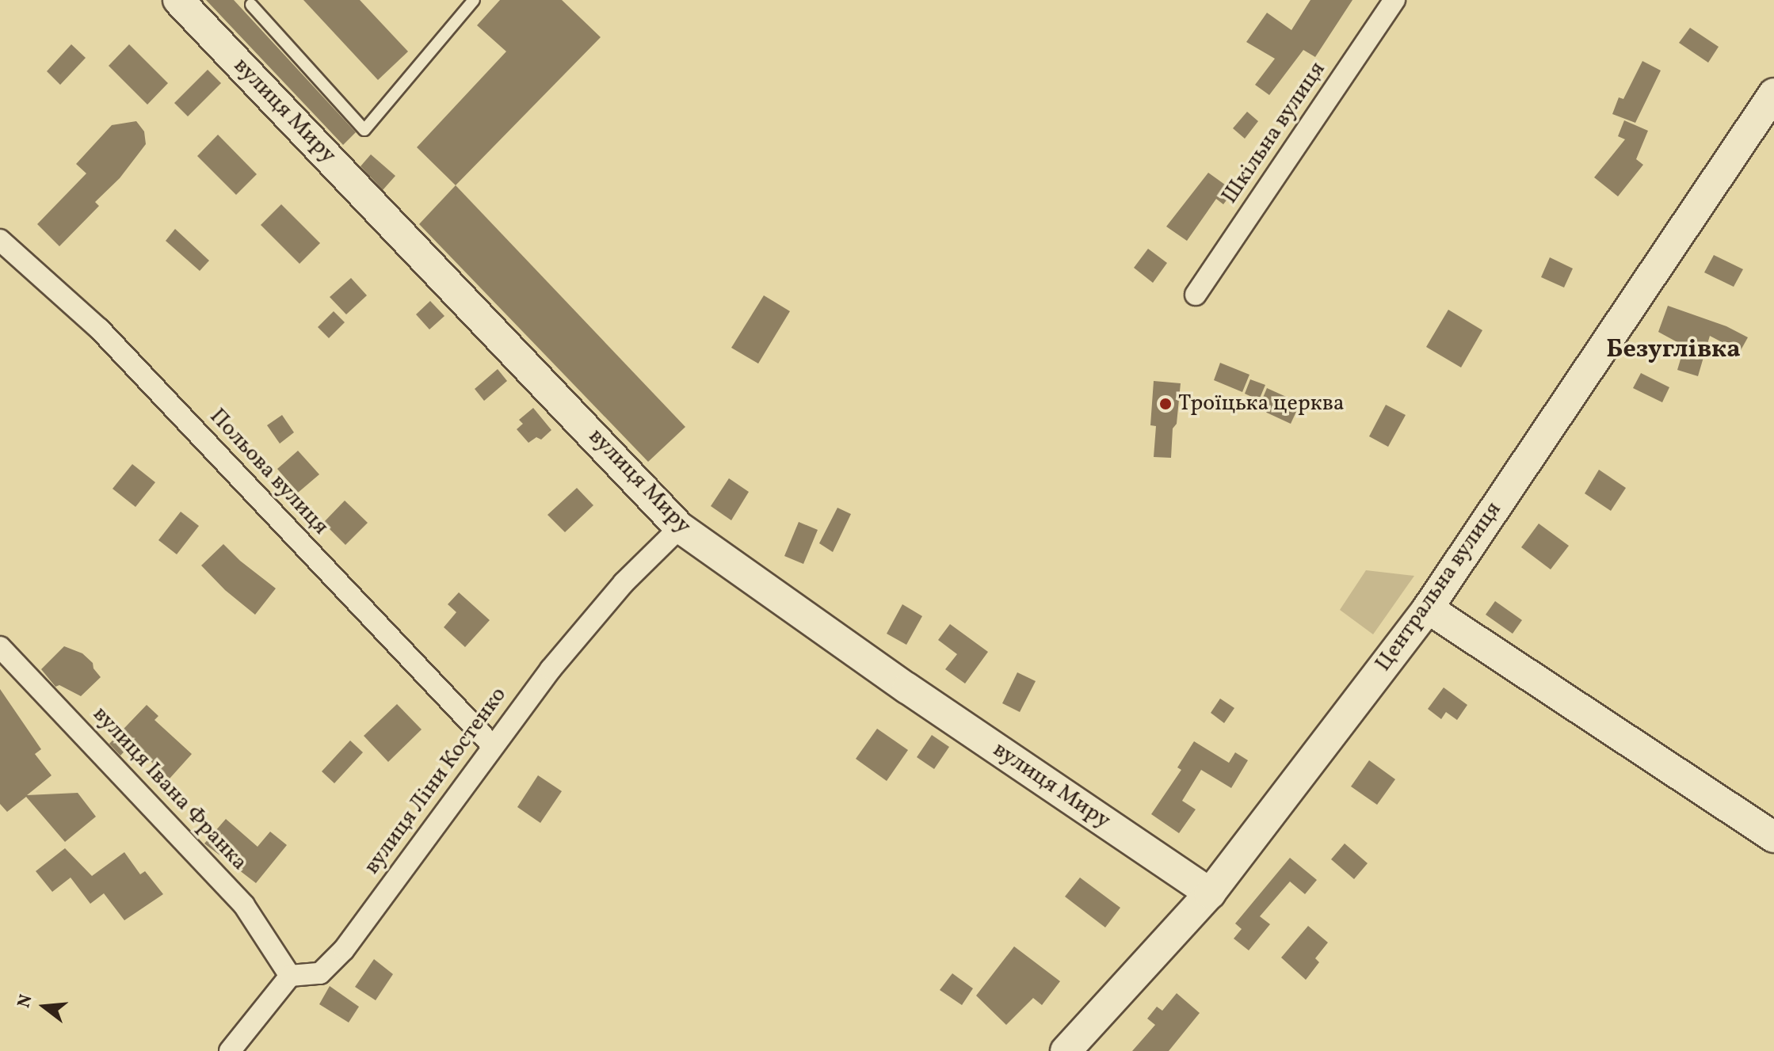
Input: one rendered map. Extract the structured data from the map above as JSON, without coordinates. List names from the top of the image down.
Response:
{
  "streets": {
    "street": [
      "вулиця Миру",
      "Шкільна вулиця",
      "Польова вулиця",
      "Центральна вулиця",
      "вулиця Ліни Костенко",
      "вулиця Івана Франка"
    ]
  },
  "crossings": [
    ["вулиця Миру", "Центральна вулиця"],
    ["вулиця Миру", "вулиця Ліни Костенко"],
    ["Польова вулиця", "вулиця Ліни Костенко"],
    ["вулиця Ліни Костенко", "вулиця Івана Франка"]
  ],
  "districts": ["Безуглівка"],
  "places": ["Троїцька церква"],
  "north": "left"
}
